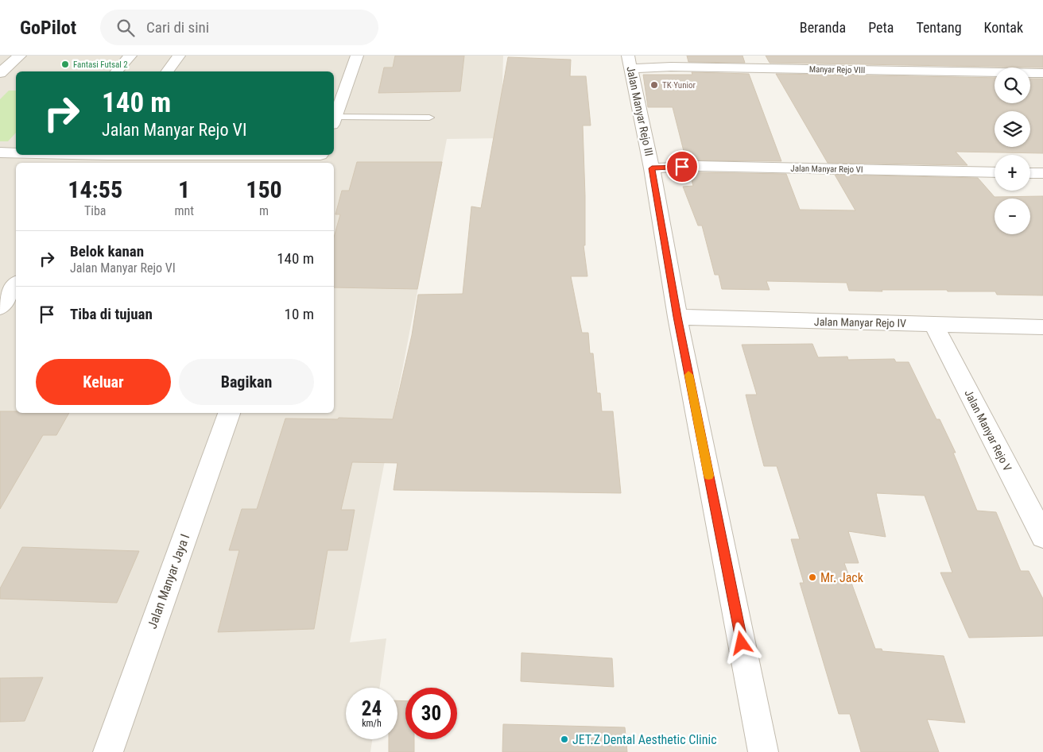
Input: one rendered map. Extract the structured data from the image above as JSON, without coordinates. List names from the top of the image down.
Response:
{
  "streets": {
    "street": [
      "Manyar Rejo VIII",
      "Jalan Manyar Rejo III",
      "Jalan Manyar Rejo VI",
      "Jalan Manyar Rejo IV",
      "Jalan Manyar Rejo V",
      "Jalan Manyar Jaya I"
    ]
  },
  "crossings": [
    ["Manyar Rejo VIII", "Jalan Manyar Rejo III"],
    ["Jalan Manyar Rejo III", "Jalan Manyar Rejo VI"],
    ["Jalan Manyar Rejo III", "Jalan Manyar Rejo IV"],
    ["Jalan Manyar Rejo IV", "Jalan Manyar Rejo V"]
  ],
  "places": [
    "Fantasi Futsal 2",
    "TK Yunior",
    "Mr. Jack",
    "JET.Z Dental Aesthetic Clinic"
  ],
  "page": {
    "header": "GoPilot",
    "search": "Cari di sini",
    "nav": [
      "Beranda",
      "Peta",
      "Tentang",
      "Kontak"
    ],
    "map_buttons": ["+", "−"],
    "turn": ["140 m", "Jalan Manyar Rejo VI"],
    "eta": [
      "14:55",
      "Tiba",
      "1",
      "mnt",
      "150",
      "m"
    ],
    "list": [
      {
        "name": "Belok kanan",
        "note": "Jalan Manyar Rejo VI",
        "value": "140 m"
      },
      {
        "name": "Tiba di tujuan",
        "value": "10 m"
      }
    ],
    "buttons": ["Keluar", "Bagikan"],
    "speed": "24 km/h",
    "limit": "30"
  }
}
